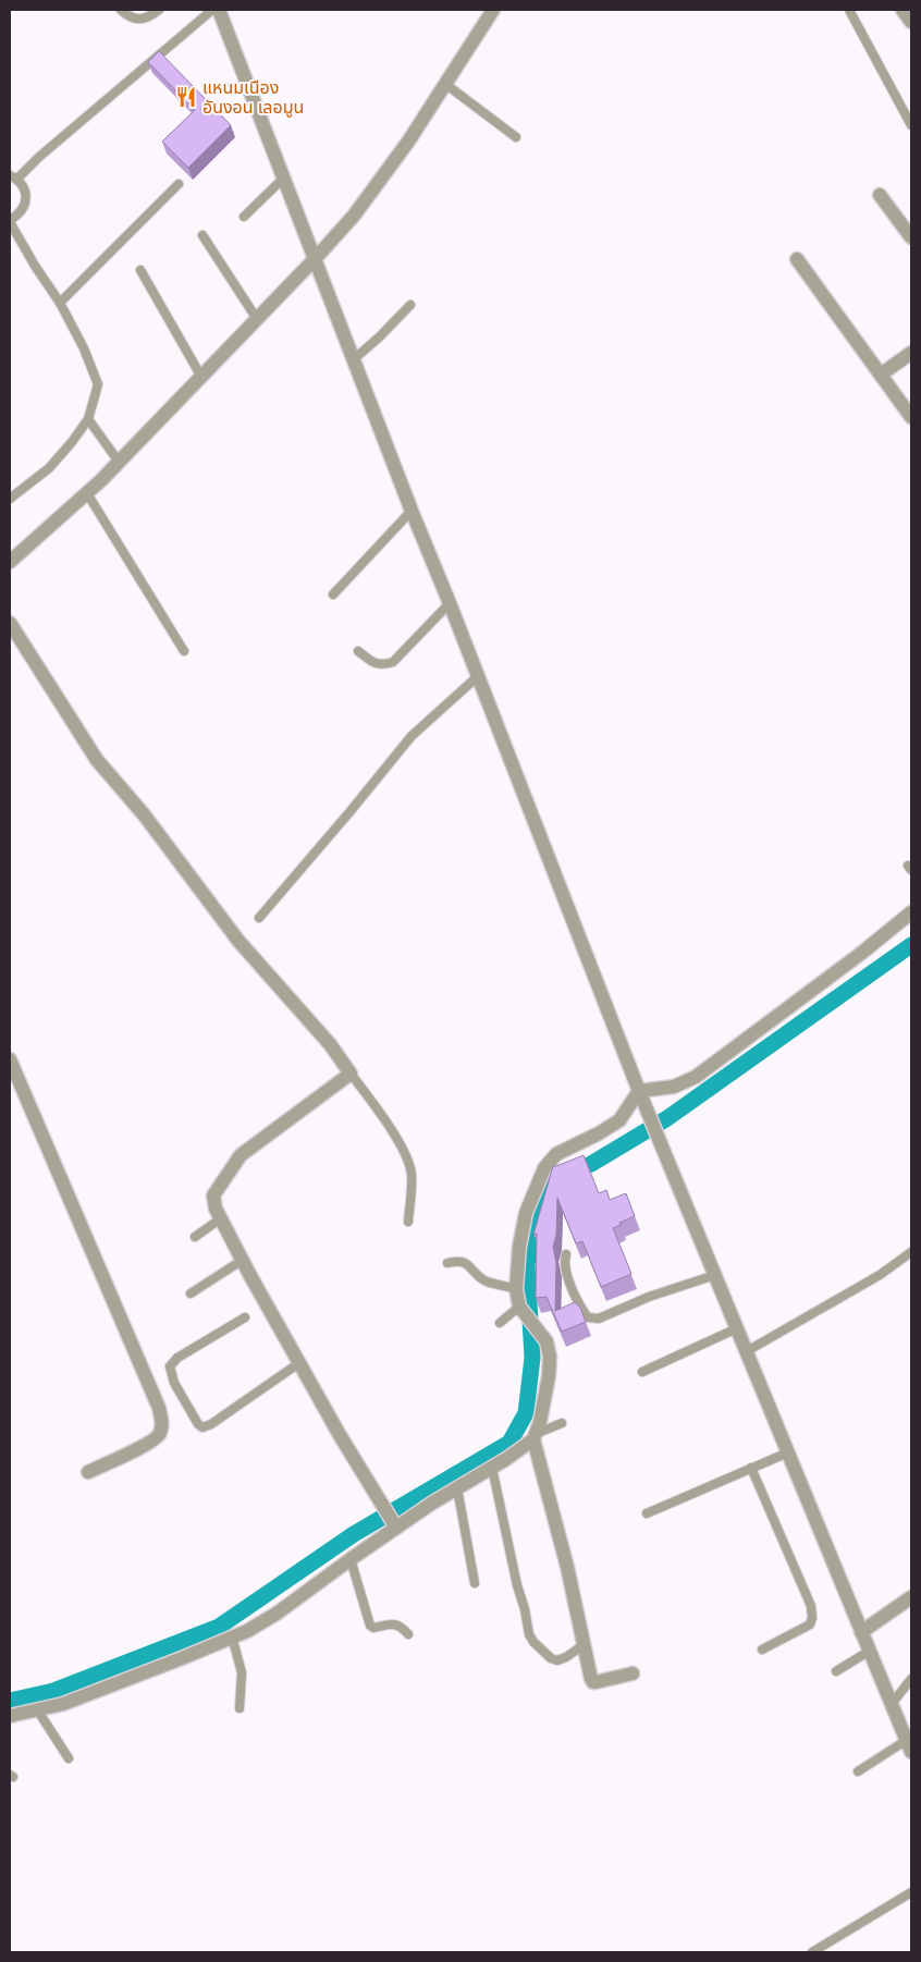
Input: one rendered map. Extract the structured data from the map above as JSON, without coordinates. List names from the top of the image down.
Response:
{
  "places": {
    "restaurant": ["แหนมเนือง อันงอน เลอมูน"]
  }
}
